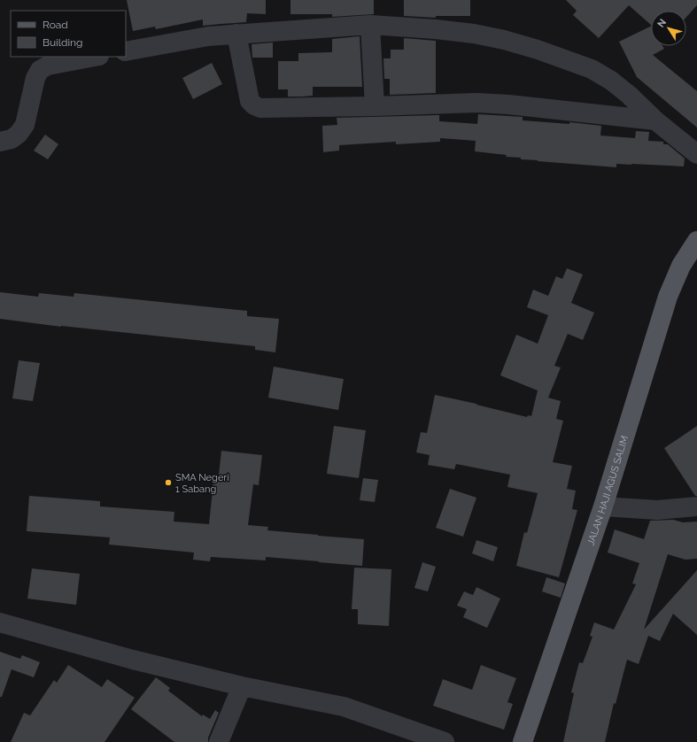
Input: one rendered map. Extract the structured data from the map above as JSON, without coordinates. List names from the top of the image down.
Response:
{
  "streets": {
    "main road": ["JALAN HAJI AGUS SALIM"]
  },
  "places": ["SMA Negeri 1 Sabang"],
  "legend": ["Road", "Building"],
  "north": "top left"
}
